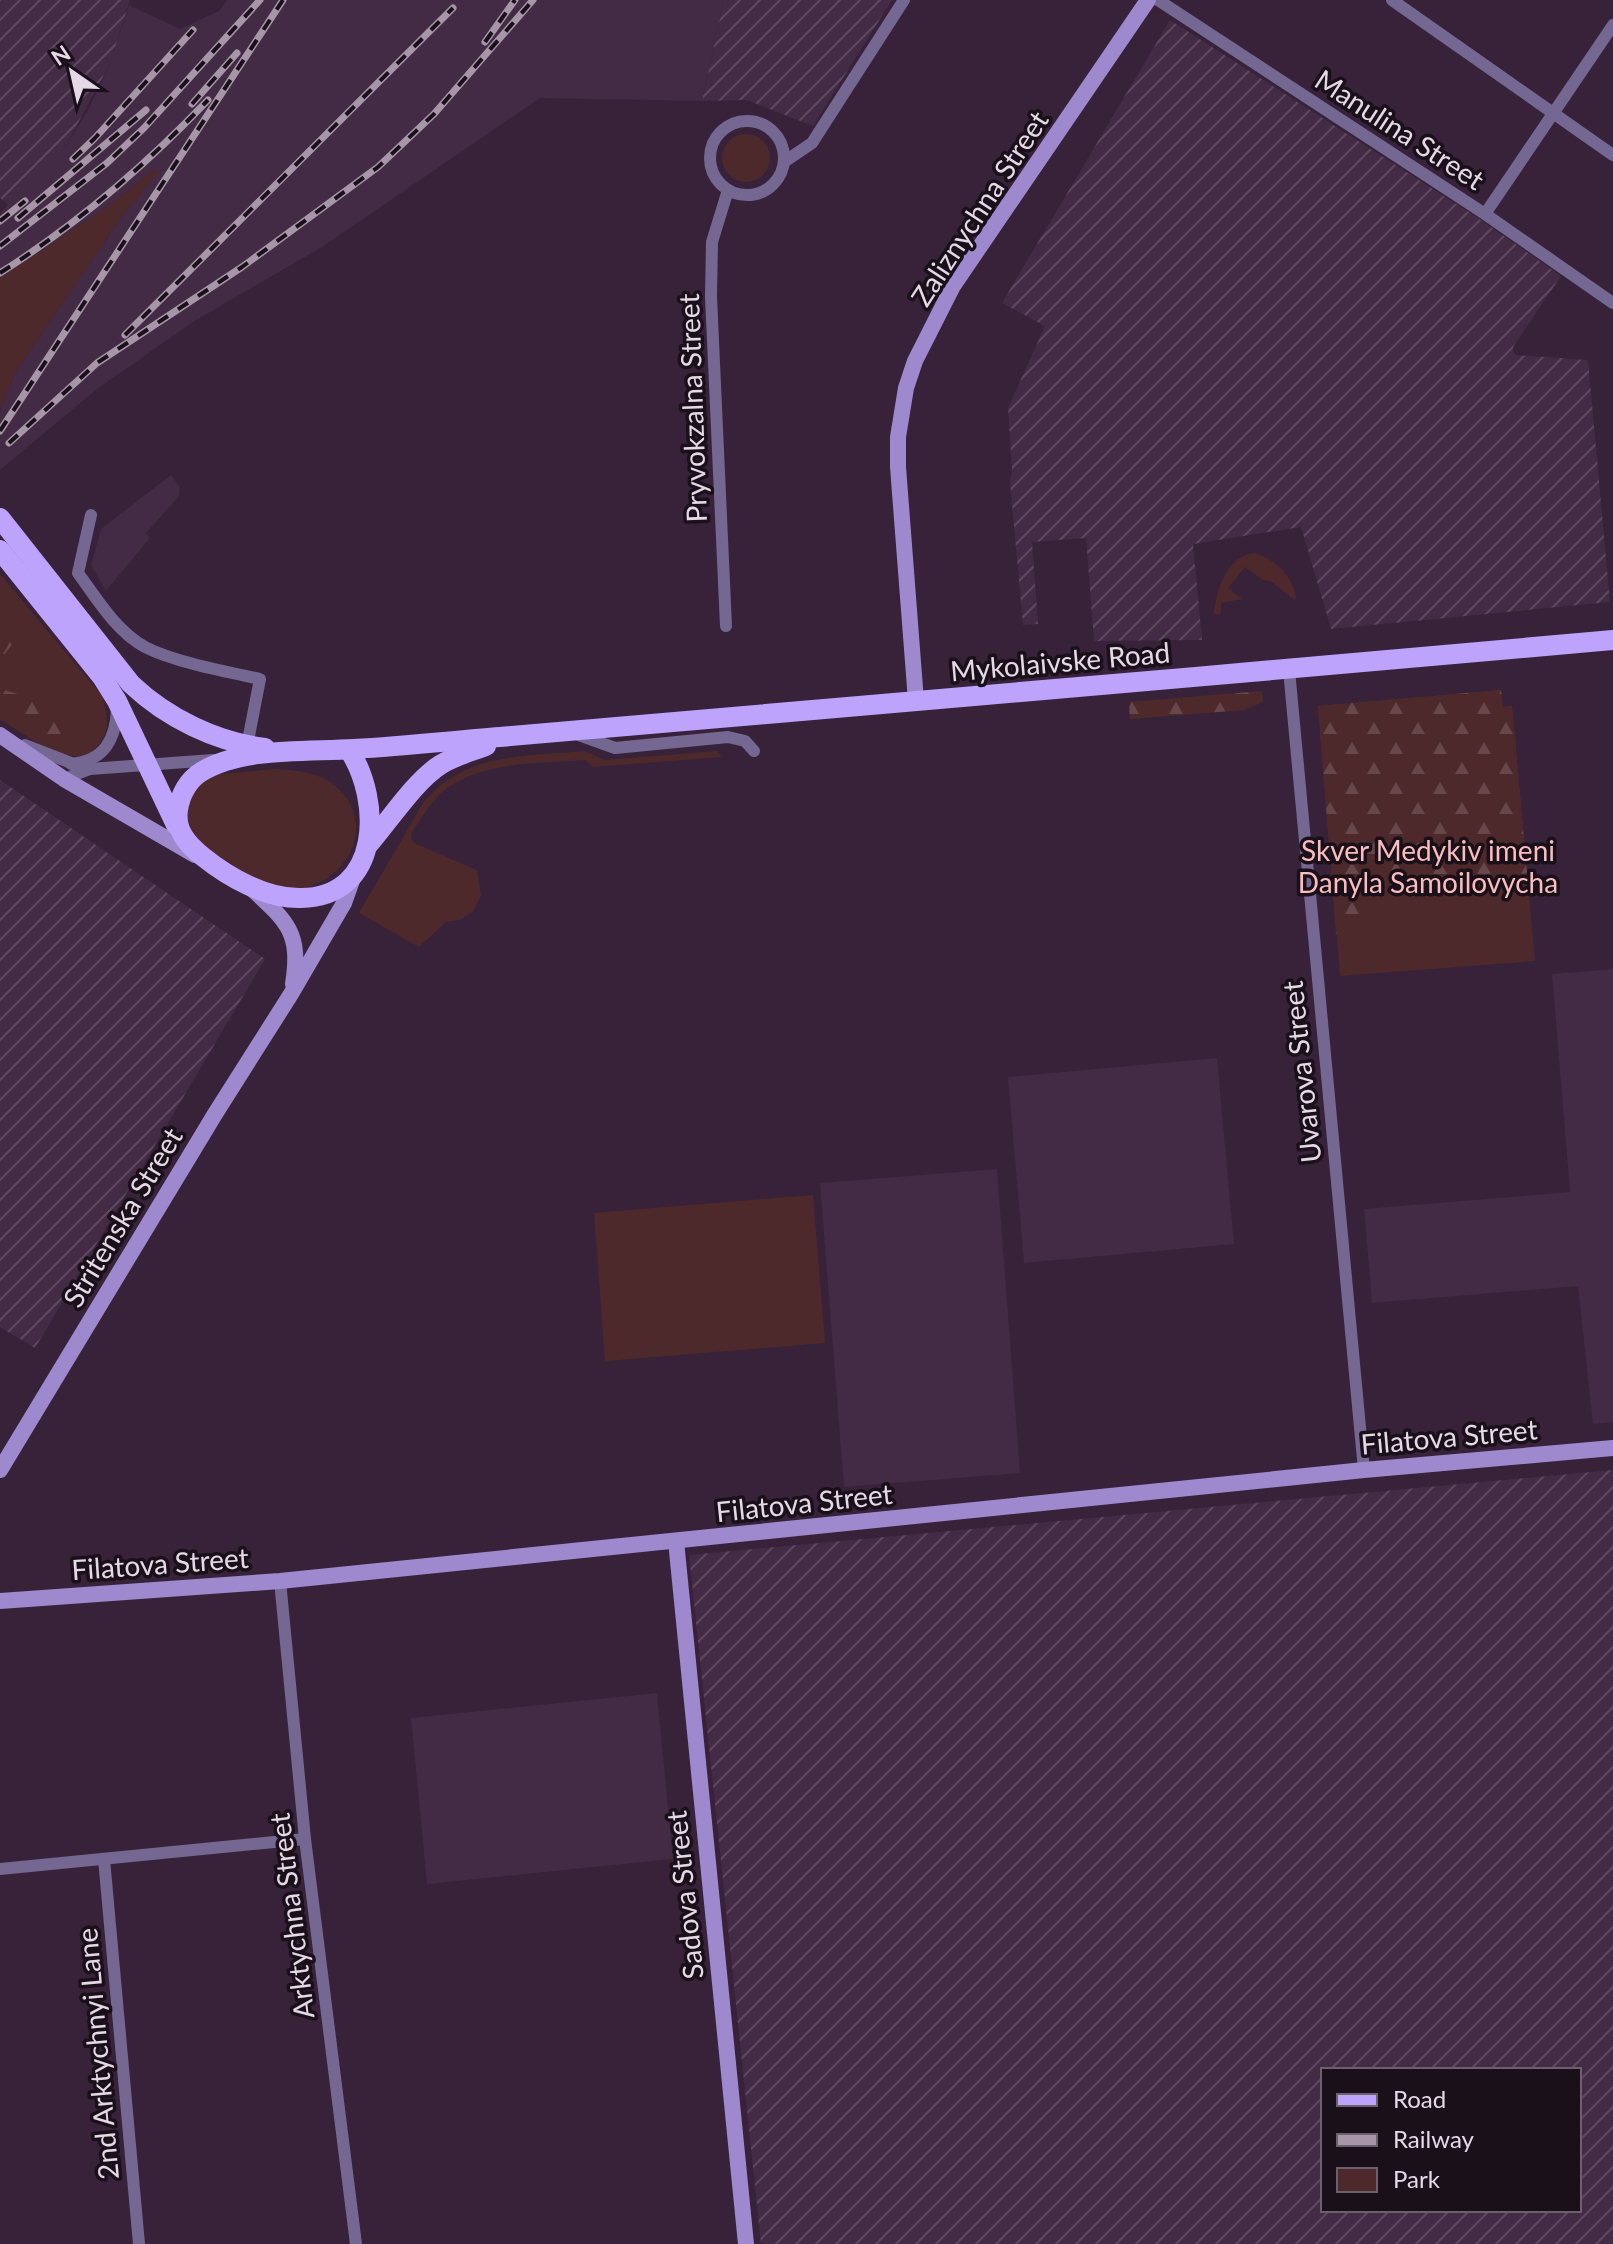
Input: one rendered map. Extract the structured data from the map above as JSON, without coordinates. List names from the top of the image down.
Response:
{
  "streets": {
    "main road": ["Mykolaivske Road"],
    "street": [
      "Manulina Street",
      "Zaliznychna Street",
      "Pryvokzalna Street",
      "Uvarova Street",
      "Stritenska Street",
      "Filatova Street",
      "Sadova Street",
      "Arktychna Street",
      "2nd Arktychnyi Lane"
    ]
  },
  "crossings": [
    ["Zaliznychna Street", "Mykolaivske Road"],
    ["Mykolaivske Road", "Uvarova Street"],
    ["Mykolaivske Road", "Stritenska Street"],
    ["Uvarova Street", "Filatova Street"],
    ["Filatova Street", "Sadova Street"],
    ["Filatova Street", "Arktychna Street"]
  ],
  "parks": ["Skver Medykiv imeni Danyla Samoilovycha"],
  "legend": ["Road", "Railway", "Park"],
  "north": "top left"
}
